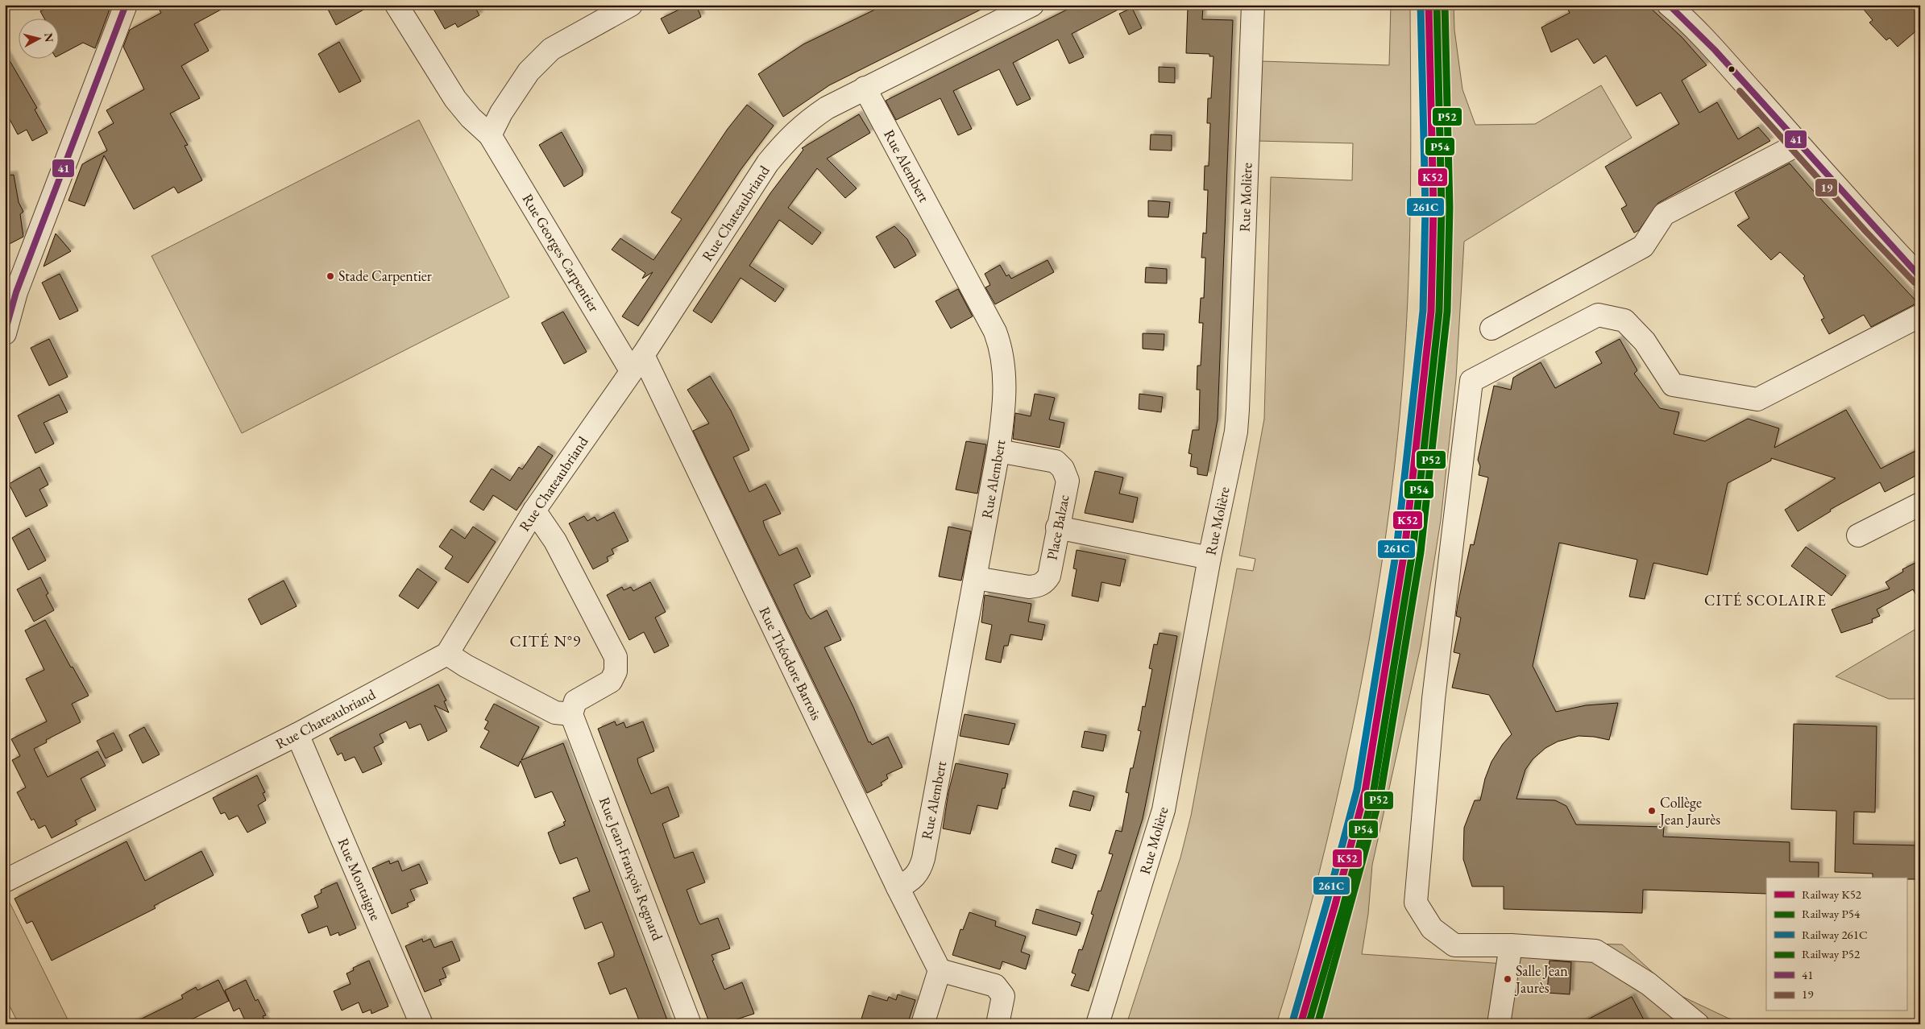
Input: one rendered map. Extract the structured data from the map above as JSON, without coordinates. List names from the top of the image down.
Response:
{
  "streets": {
    "street": [
      "Rue Alembert",
      "Rue Molière",
      "Rue Chateaubriand",
      "Rue Georges Carpentier",
      "Place Balzac",
      "Rue Théodore Barrois",
      "Rue Jean-François Regnard",
      "Rue Montaigne"
    ]
  },
  "crossings": [
    ["Rue Alembert", "Rue Chateaubriand"],
    ["Rue Alembert", "Place Balzac"],
    ["Rue Alembert", "Rue Théodore Barrois"],
    ["Rue Chateaubriand", "Rue Georges Carpentier"],
    ["Rue Chateaubriand", "Rue Théodore Barrois"],
    ["Rue Chateaubriand", "Rue Montaigne"],
    ["Rue Georges Carpentier", "Rue Théodore Barrois"]
  ],
  "districts": ["CITÉ SCOLAIRE", "CITÉ N°9"],
  "places": ["Stade Carpentier", "Collège Jean Jaurès", "Salle Jean Jaurès"],
  "lines": [
    "rail line K52",
    "rail line P54",
    "rail line 261C",
    "rail line P52",
    "transit line 41",
    "transit line 19"
  ],
  "legend": [
    "Railway K52",
    "Railway P54",
    "Railway 261C",
    "Railway P52",
    "41",
    "19"
  ],
  "north": "right"
}
